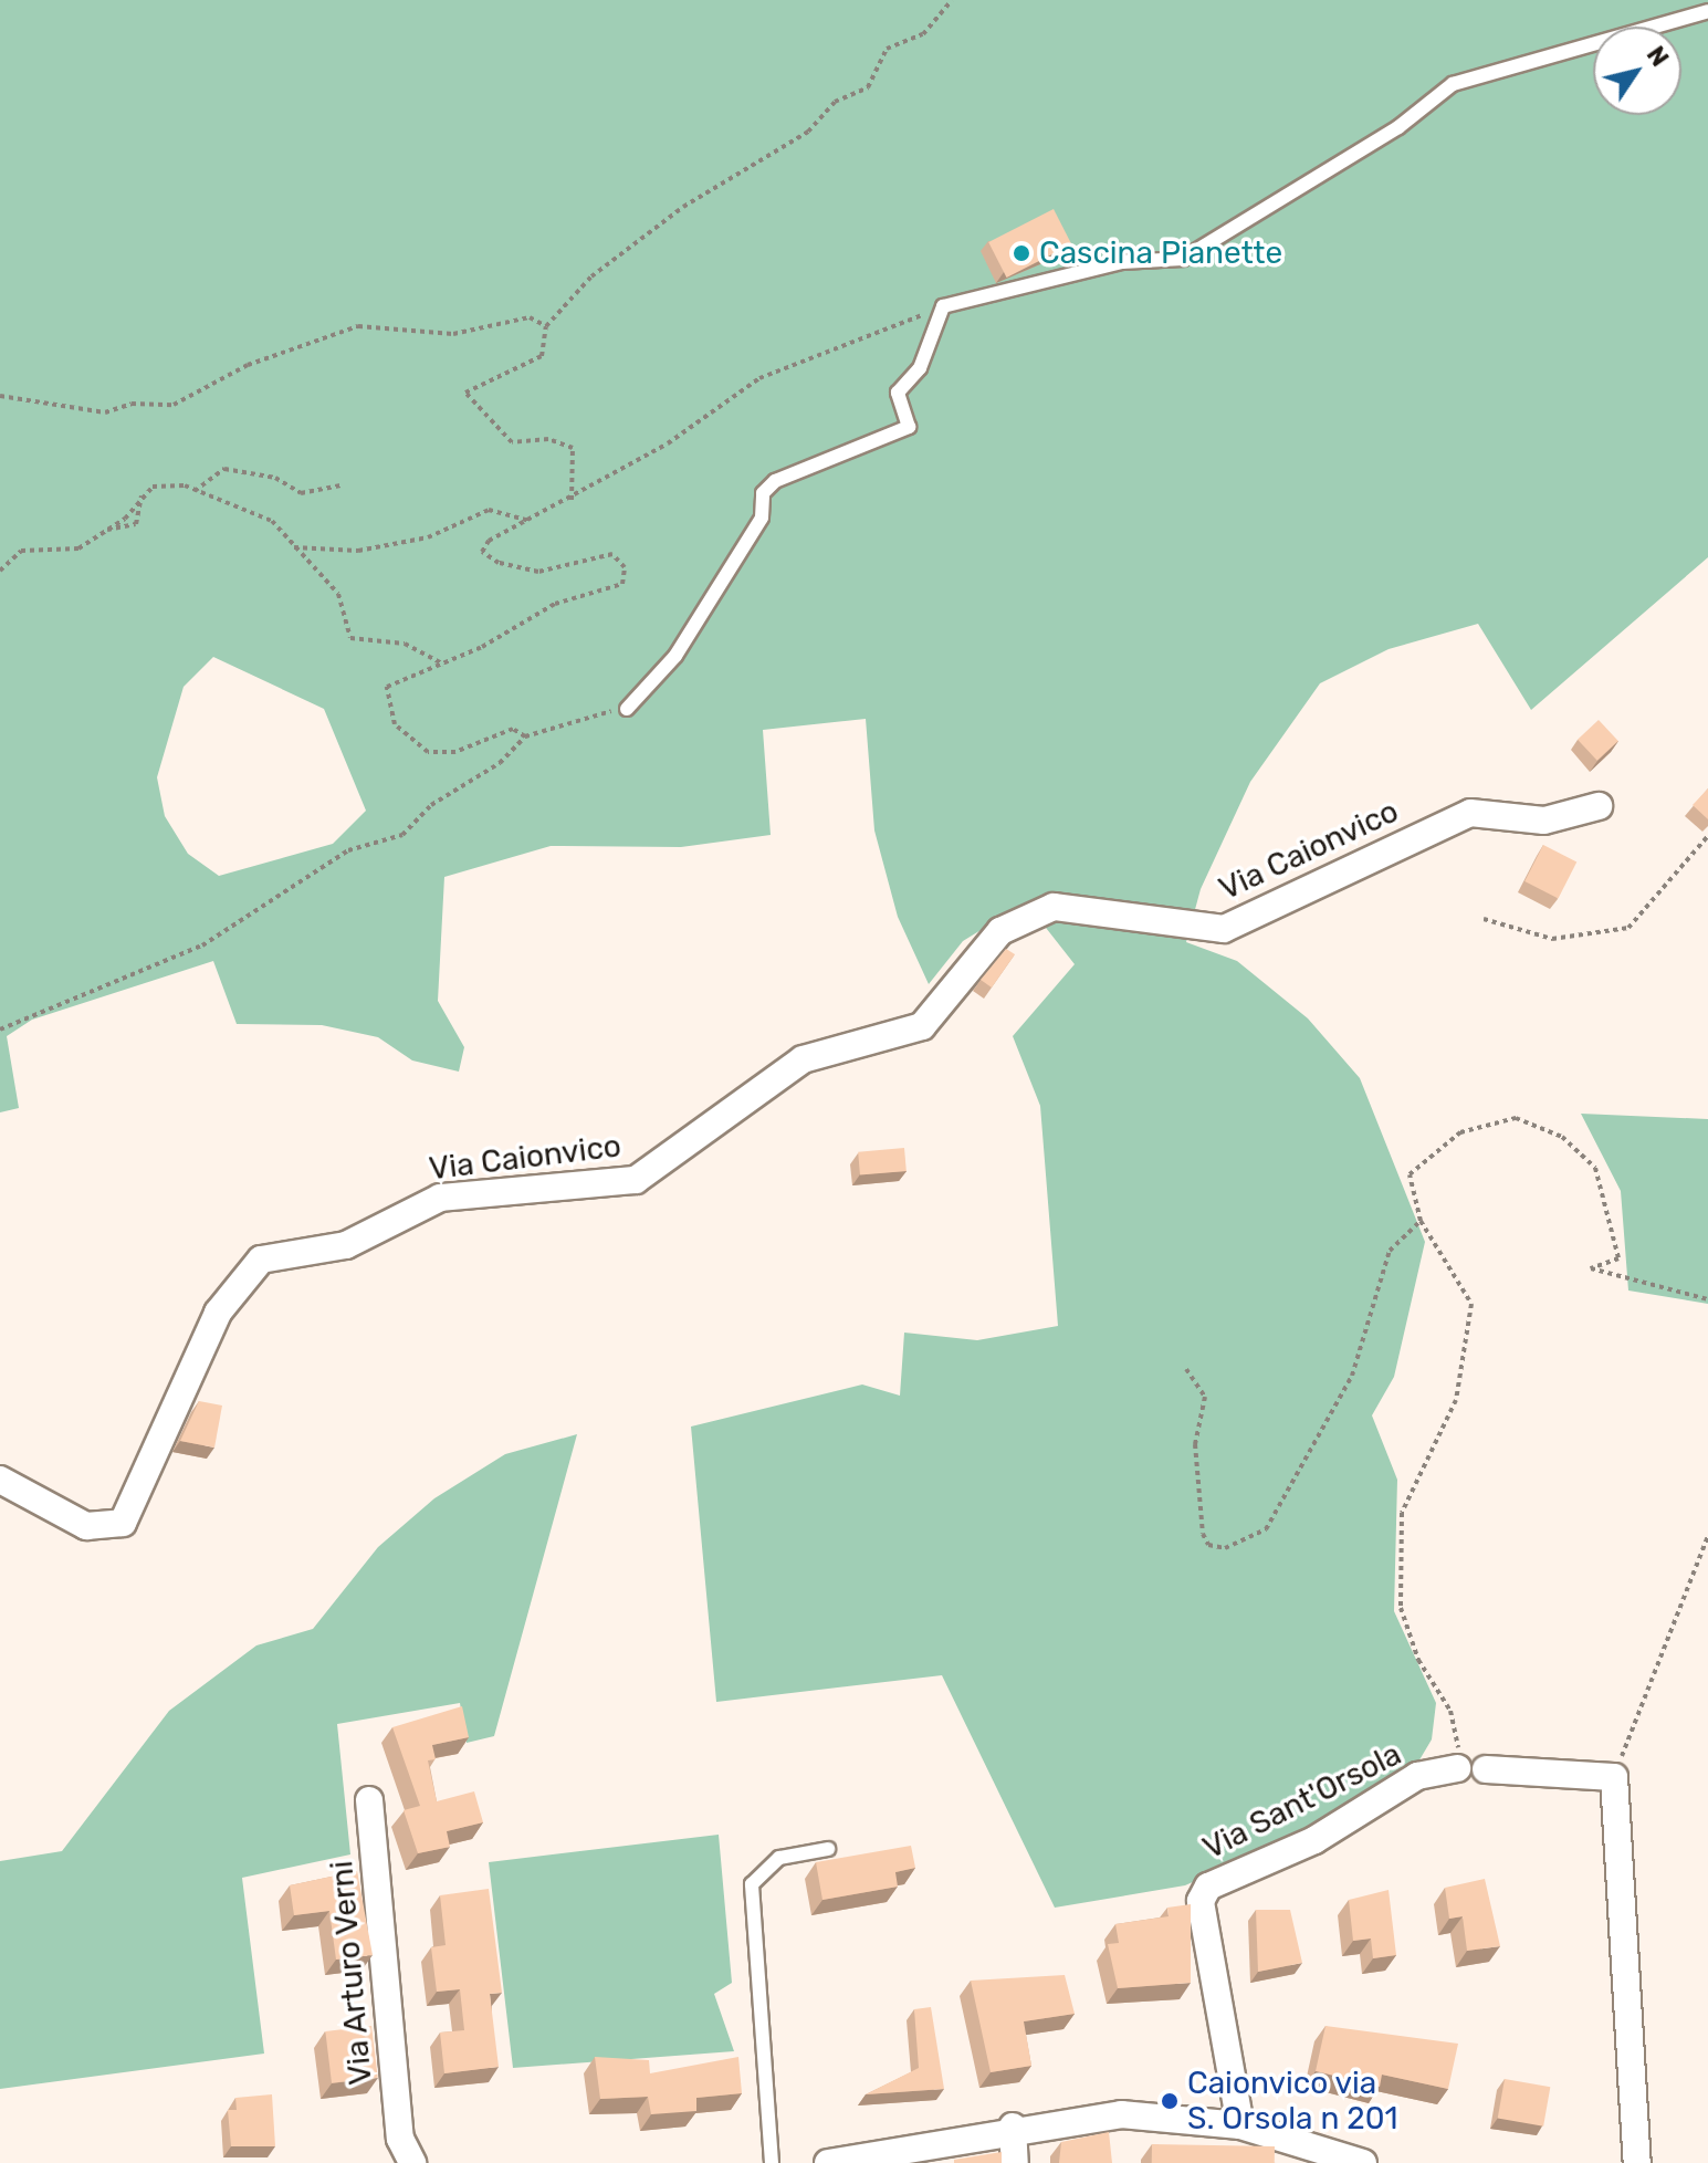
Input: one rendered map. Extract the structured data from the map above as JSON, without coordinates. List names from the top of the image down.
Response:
{
  "streets": {
    "street": ["Via Caionvico", "Via Sant'Orsola", "Via Arturo Verni"]
  },
  "places": ["Cascina Pianette", "Caionvico via S. Orsola n 201"],
  "north": "top right"
}
